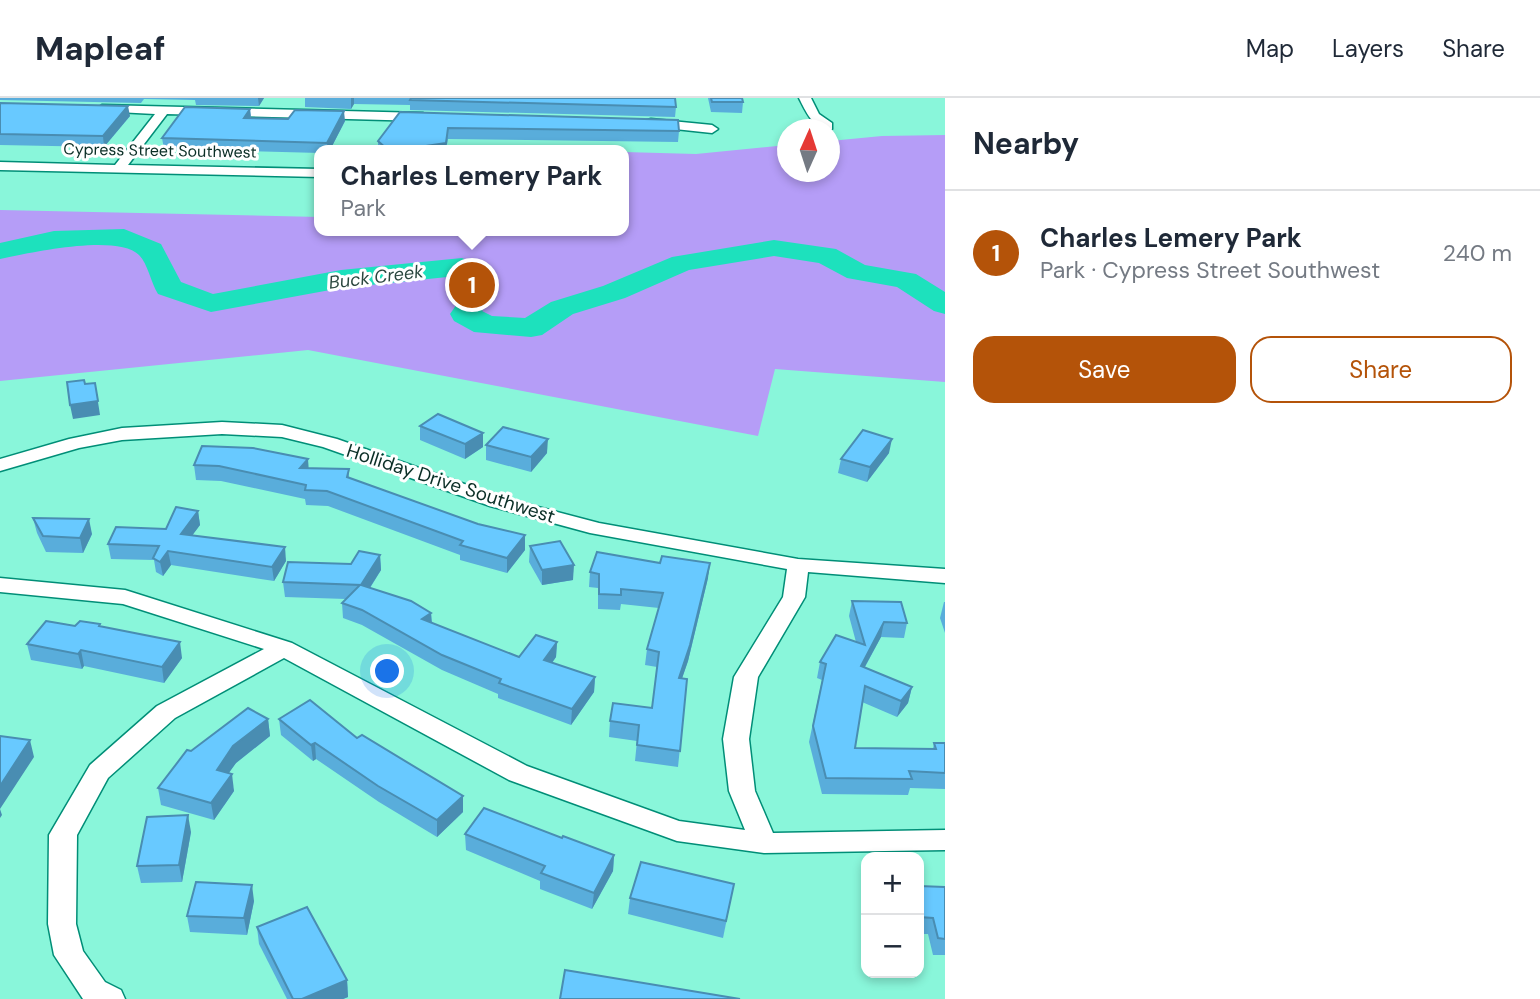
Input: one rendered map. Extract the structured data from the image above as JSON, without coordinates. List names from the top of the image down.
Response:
{
  "streets": {
    "street": ["Cypress Street Southwest", "Holliday Drive Southwest"]
  },
  "water": ["Buck Creek"],
  "north": "top",
  "page": {
    "header": "Mapleaf",
    "nav": ["Map", "Layers", "Share"],
    "heading": "Nearby",
    "popup": ["Charles Lemery Park", "Park"],
    "list": [
      {
        "mark": "1",
        "name": "Charles Lemery Park",
        "note": "Park · Cypress Street Southwest",
        "value": "240 m"
      }
    ],
    "pins": "1",
    "buttons": ["Save", "Share"],
    "map_buttons": ["+", "−"]
  }
}
